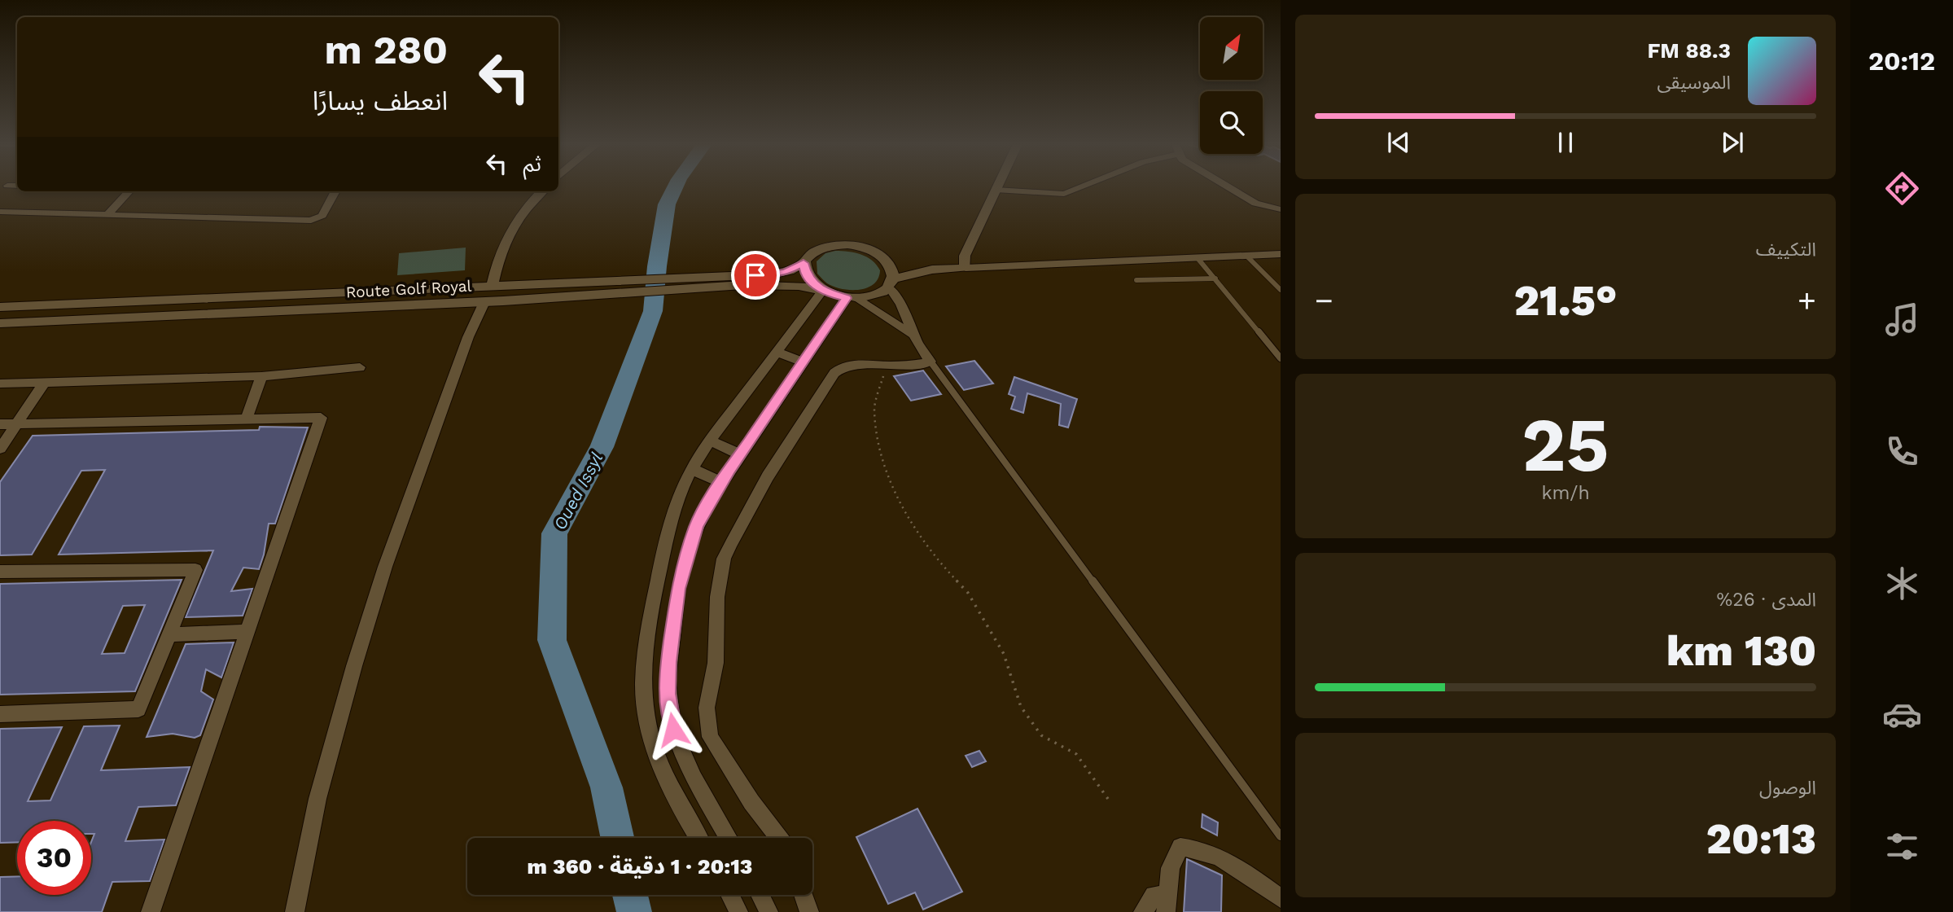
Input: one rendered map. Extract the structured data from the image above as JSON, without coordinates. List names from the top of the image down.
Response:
{
  "streets": {
    "street": ["Route Golf Royal"]
  },
  "water": ["Oued Issyl"],
  "north": "top right",
  "page": {
    "tabs": "20:12",
    "turn": ["280 m", "انعطف يسارًا"],
    "song": ["88.3 FM", "الموسيقى"],
    "then": "ثم",
    "tile": [
      "التكييف",
      ["25", "km/h"],
      ["المدى · 26%", "130 km"],
      ["الوصول", "20:13"]
    ],
    "heat": ["−", "21.5°", "+"],
    "limit": "30",
    "trip": "20:13 · 1 دقيقة · 360 m"
  }
}
